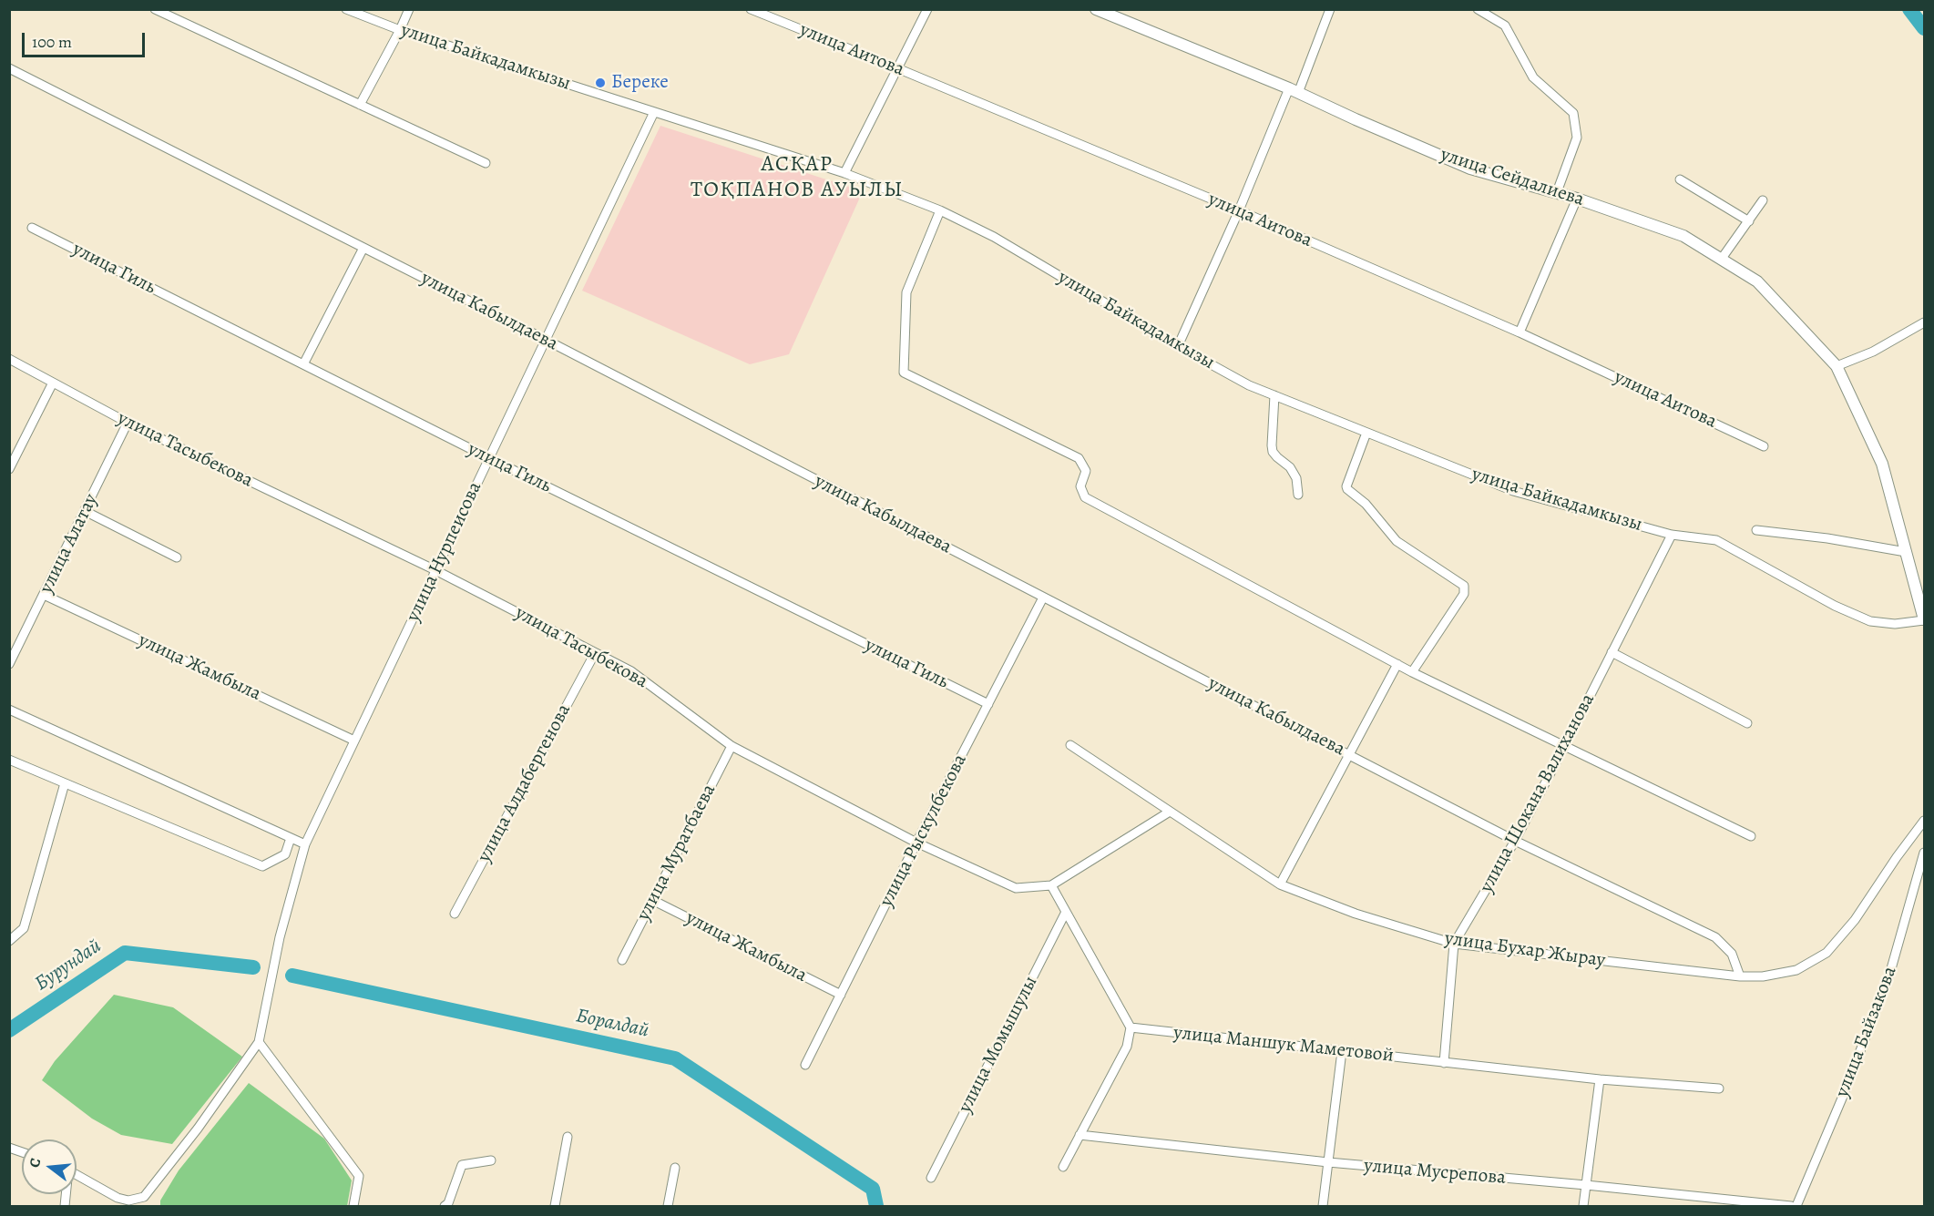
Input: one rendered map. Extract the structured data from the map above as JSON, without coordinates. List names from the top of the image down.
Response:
{
  "streets": {
    "main road": ["улица Сейдалиева"],
    "street": [
      "улица Аитова",
      "улица Байкадамкызы",
      "улица Гиль",
      "улица Кабылдаева",
      "улица Тасыбекова",
      "улица Алатау",
      "улица Нурпеисова",
      "улица Жамбыла",
      "улица Алдабергенова",
      "улица Шокана Валиханова",
      "улица Рыскулбекова",
      "улица Муратбаева",
      "улица Бухар Жырау",
      "улица Байзакова",
      "улица Момышулы",
      "улица Маншук Маметовой",
      "улица Мусрепова"
    ]
  },
  "crossings": [
    ["улица Байкадамкызы", "улица Сейдалиева"],
    ["улица Байкадамкызы", "улица Нурпеисова"],
    ["улица Байкадамкызы", "улица Шокана Валиханова"],
    ["улица Гиль", "улица Нурпеисова"],
    ["улица Гиль", "улица Рыскулбекова"],
    ["улица Кабылдаева", "улица Нурпеисова"],
    ["улица Кабылдаева", "улица Шокана Валиханова"],
    ["улица Кабылдаева", "улица Рыскулбекова"],
    ["улица Кабылдаева", "улица Бухар Жырау"],
    ["улица Тасыбекова", "улица Алатау"],
    ["улица Тасыбекова", "улица Нурпеисова"],
    ["улица Тасыбекова", "улица Алдабергенова"],
    ["улица Тасыбекова", "улица Рыскулбекова"],
    ["улица Тасыбекова", "улица Муратбаева"],
    ["улица Тасыбекова", "улица Бухар Жырау"],
    ["улица Алатау", "улица Жамбыла"],
    ["улица Нурпеисова", "улица Жамбыла"],
    ["улица Жамбыла", "улица Рыскулбекова"],
    ["улица Жамбыла", "улица Муратбаева"],
    ["улица Шокана Валиханова", "улица Бухар Жырау"],
    ["улица Шокана Валиханова", "улица Маншук Маметовой"]
  ],
  "districts": ["АСҚАР ТОҚПАНОВ АУЫЛЫ"],
  "water": ["Бурундай", "Боралдай"],
  "places": ["Береке"],
  "scale_bar": "100 m",
  "north": "left"
}
